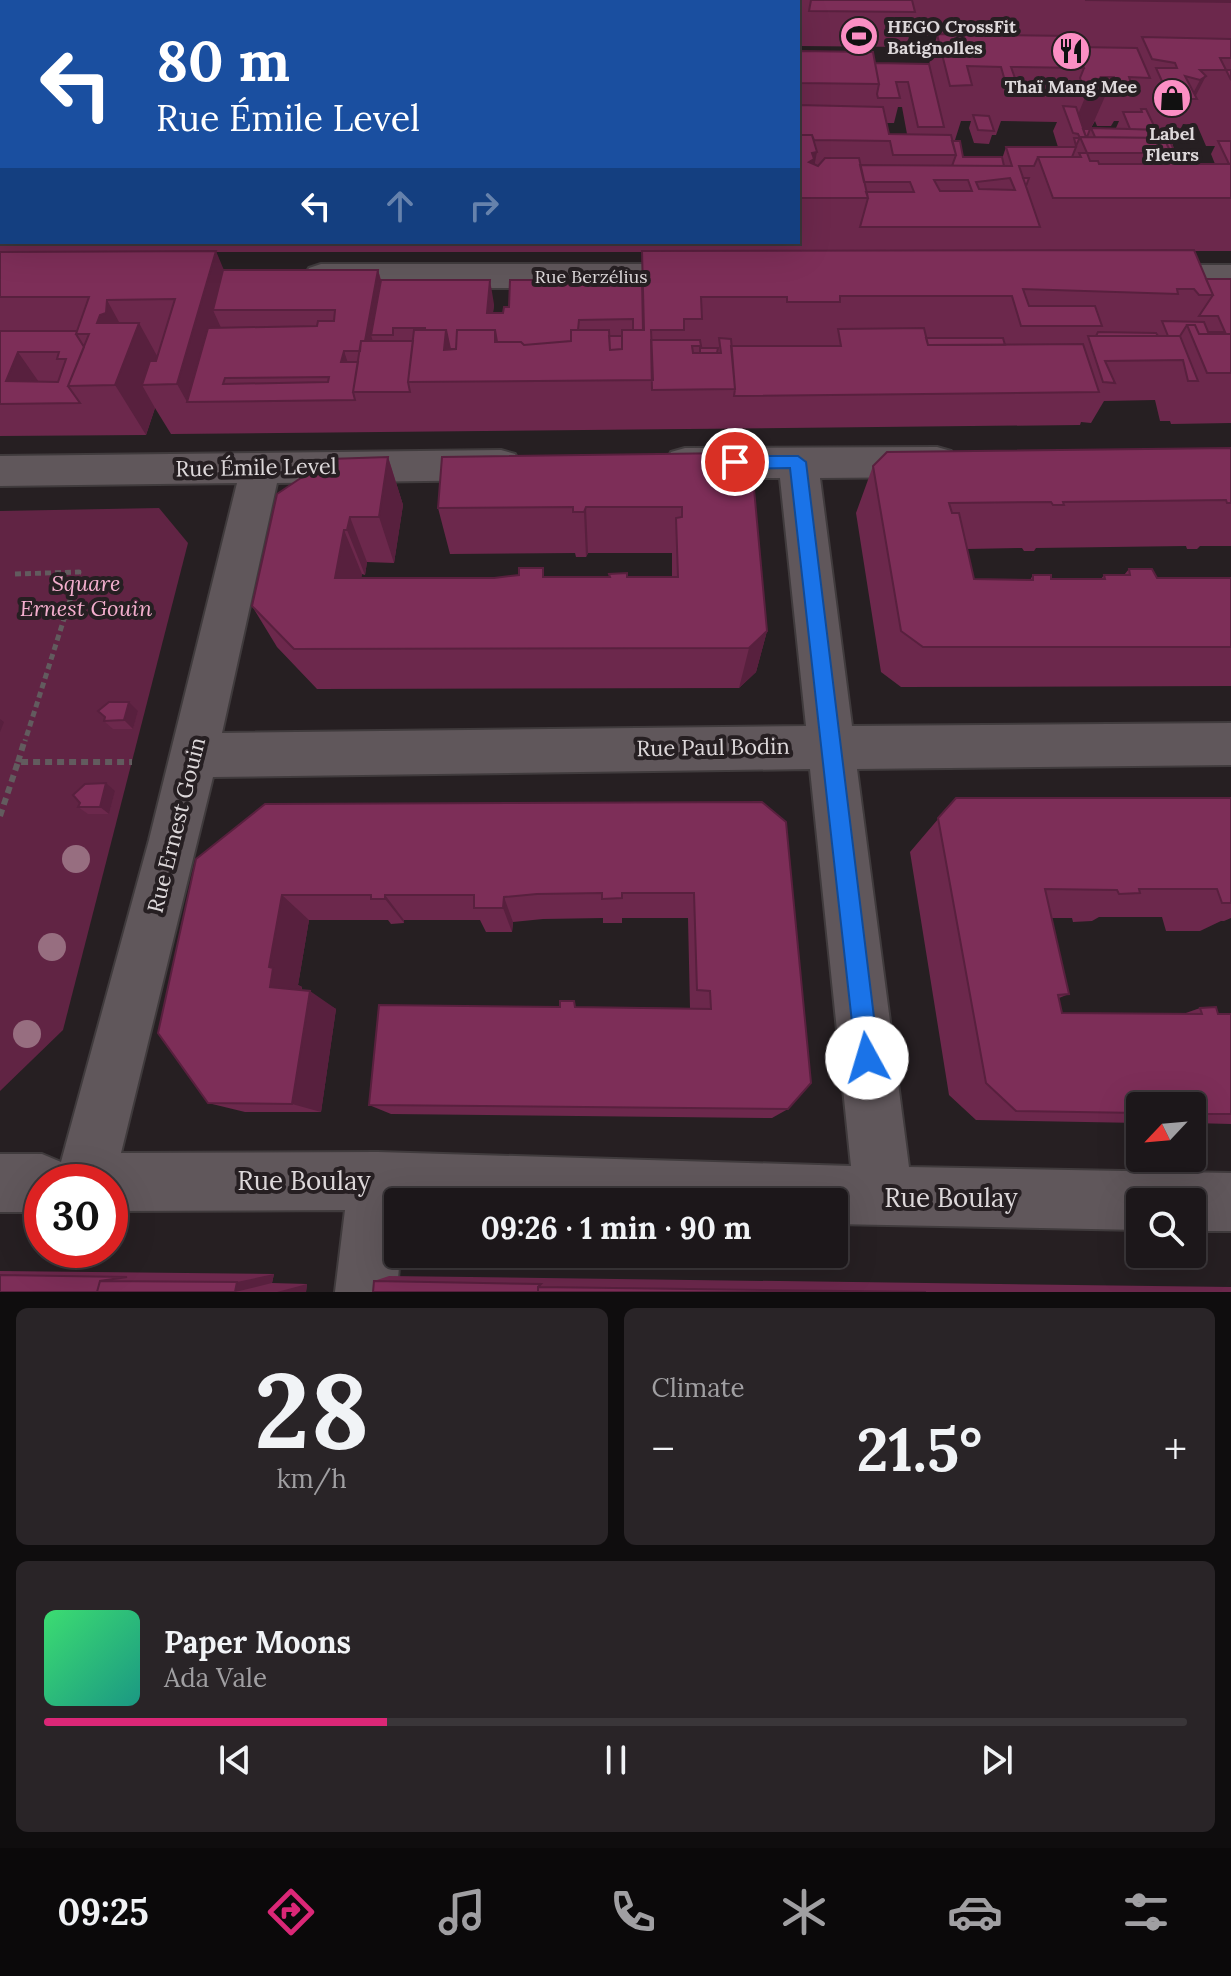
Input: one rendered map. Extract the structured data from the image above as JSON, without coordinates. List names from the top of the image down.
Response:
{
  "streets": {
    "street": [
      "Rue Berzélius",
      "Rue Émile Level",
      "Rue Paul Bodin",
      "Rue Ernest Gouin",
      "Rue Boulay"
    ]
  },
  "crossings": [
    ["Rue Émile Level", "Rue Ernest Gouin"],
    ["Rue Paul Bodin", "Rue Ernest Gouin"]
  ],
  "parks": ["Square Ernest Gouin"],
  "places": {
    "sports": ["HEGO CrossFit Batignolles"],
    "restaurant": ["Thaï Mang Mee"],
    "shop": ["Label Fleurs"]
  },
  "north": "bottom left",
  "page": {
    "turn": ["80 m", "Rue Émile Level"],
    "limit": "30",
    "trip": "09:26 · 1 min · 90 m",
    "tile": [
      ["28", "km/h"],
      "Climate"
    ],
    "heat": ["−", "21.5°", "+"],
    "song": ["Paper Moons", "Ada Vale"],
    "tabs": "09:25"
  }
}
